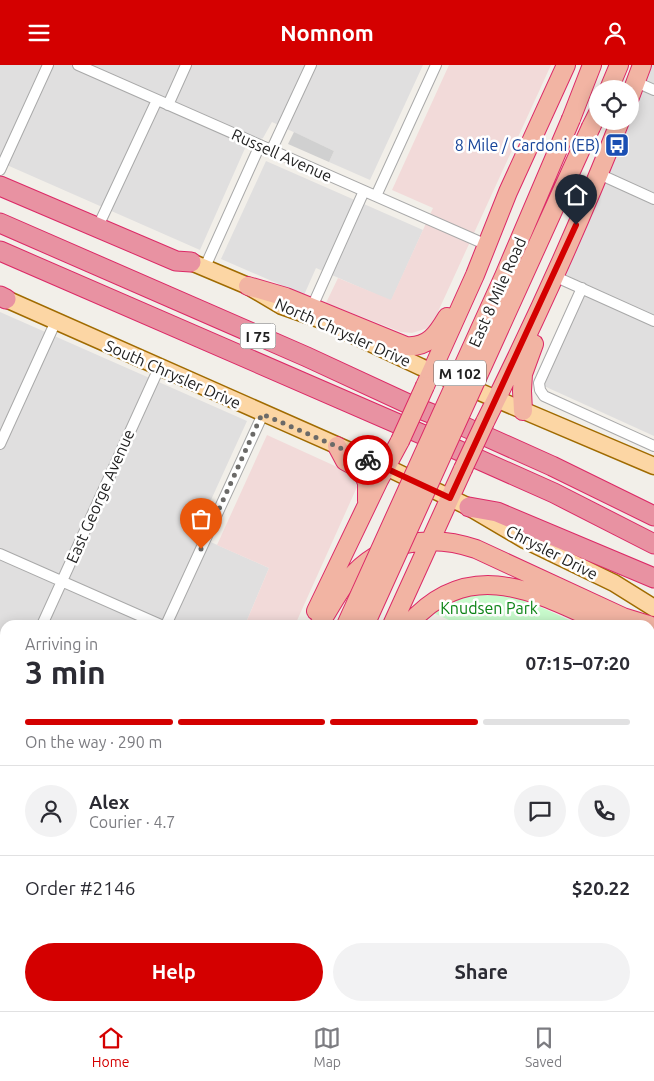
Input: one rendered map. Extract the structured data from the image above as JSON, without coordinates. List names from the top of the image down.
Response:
{
  "streets": {
    "highway": ["East 8 Mile Road", "I 75", "M 102"],
    "main road": ["North Chrysler Drive", "South Chrysler Drive", "Chrysler Drive"],
    "street": ["Russell Avenue", "East George Avenue"]
  },
  "crossings": [
    ["South Chrysler Drive", "East George Avenue"],
    ["South Chrysler Drive", "Chrysler Drive"]
  ],
  "parks": ["Knudsen Park"],
  "places": {
    "bus stop": ["8 Mile / Cardoni (EB)"]
  },
  "page": {
    "header": "Nomnom",
    "heading": ["3 min", "Arriving in", "07:15–07:20"],
    "panel": [
      "Alex",
      "Courier · 4.7",
      "Order #2146",
      "$20.22"
    ],
    "bar": "On the way · 290 m",
    "buttons": ["Help", "Share"],
    "tabs": ["Home", "Map", "Saved"]
  }
}
